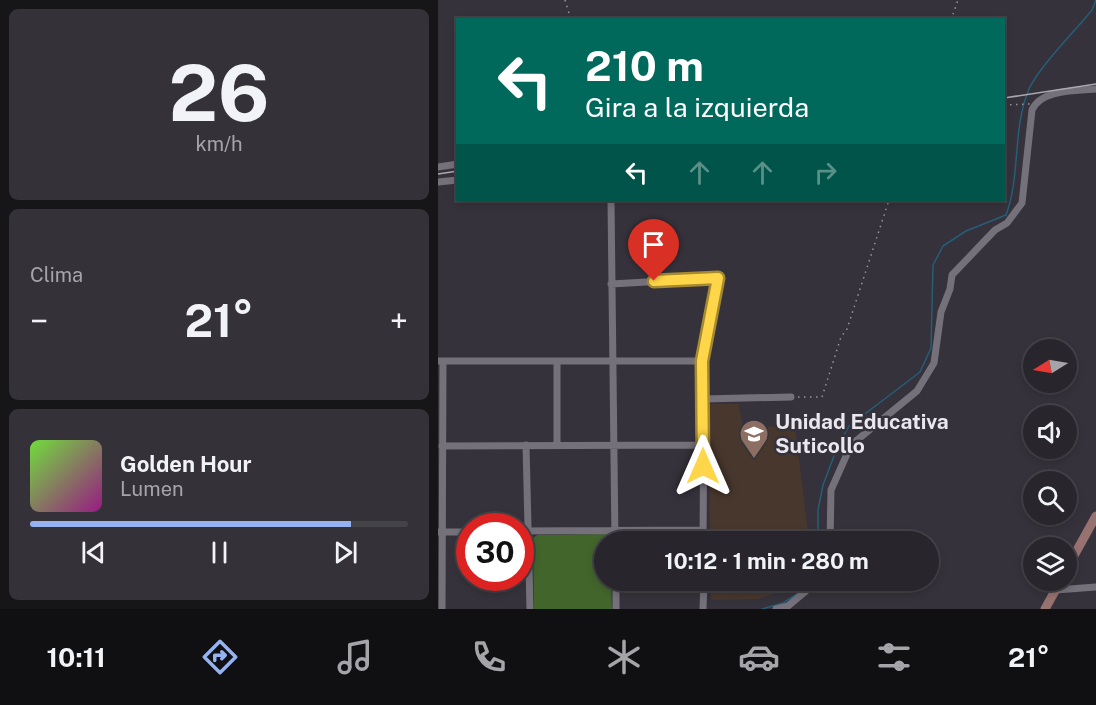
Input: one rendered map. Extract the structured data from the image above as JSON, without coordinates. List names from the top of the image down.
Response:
{
  "places": {
    "school or university": ["Unidad Educativa Suticollo"]
  },
  "north": "left",
  "page": {
    "tile": [
      ["26", "km/h"],
      "Clima"
    ],
    "turn": ["210 m", "Gira a la izquierda"],
    "heat": ["−", "21°", "+"],
    "song": ["Golden Hour", "Lumen"],
    "limit": "30",
    "trip": "10:12 · 1 min · 280 m",
    "tabs": ["10:11", "21°"]
  }
}
